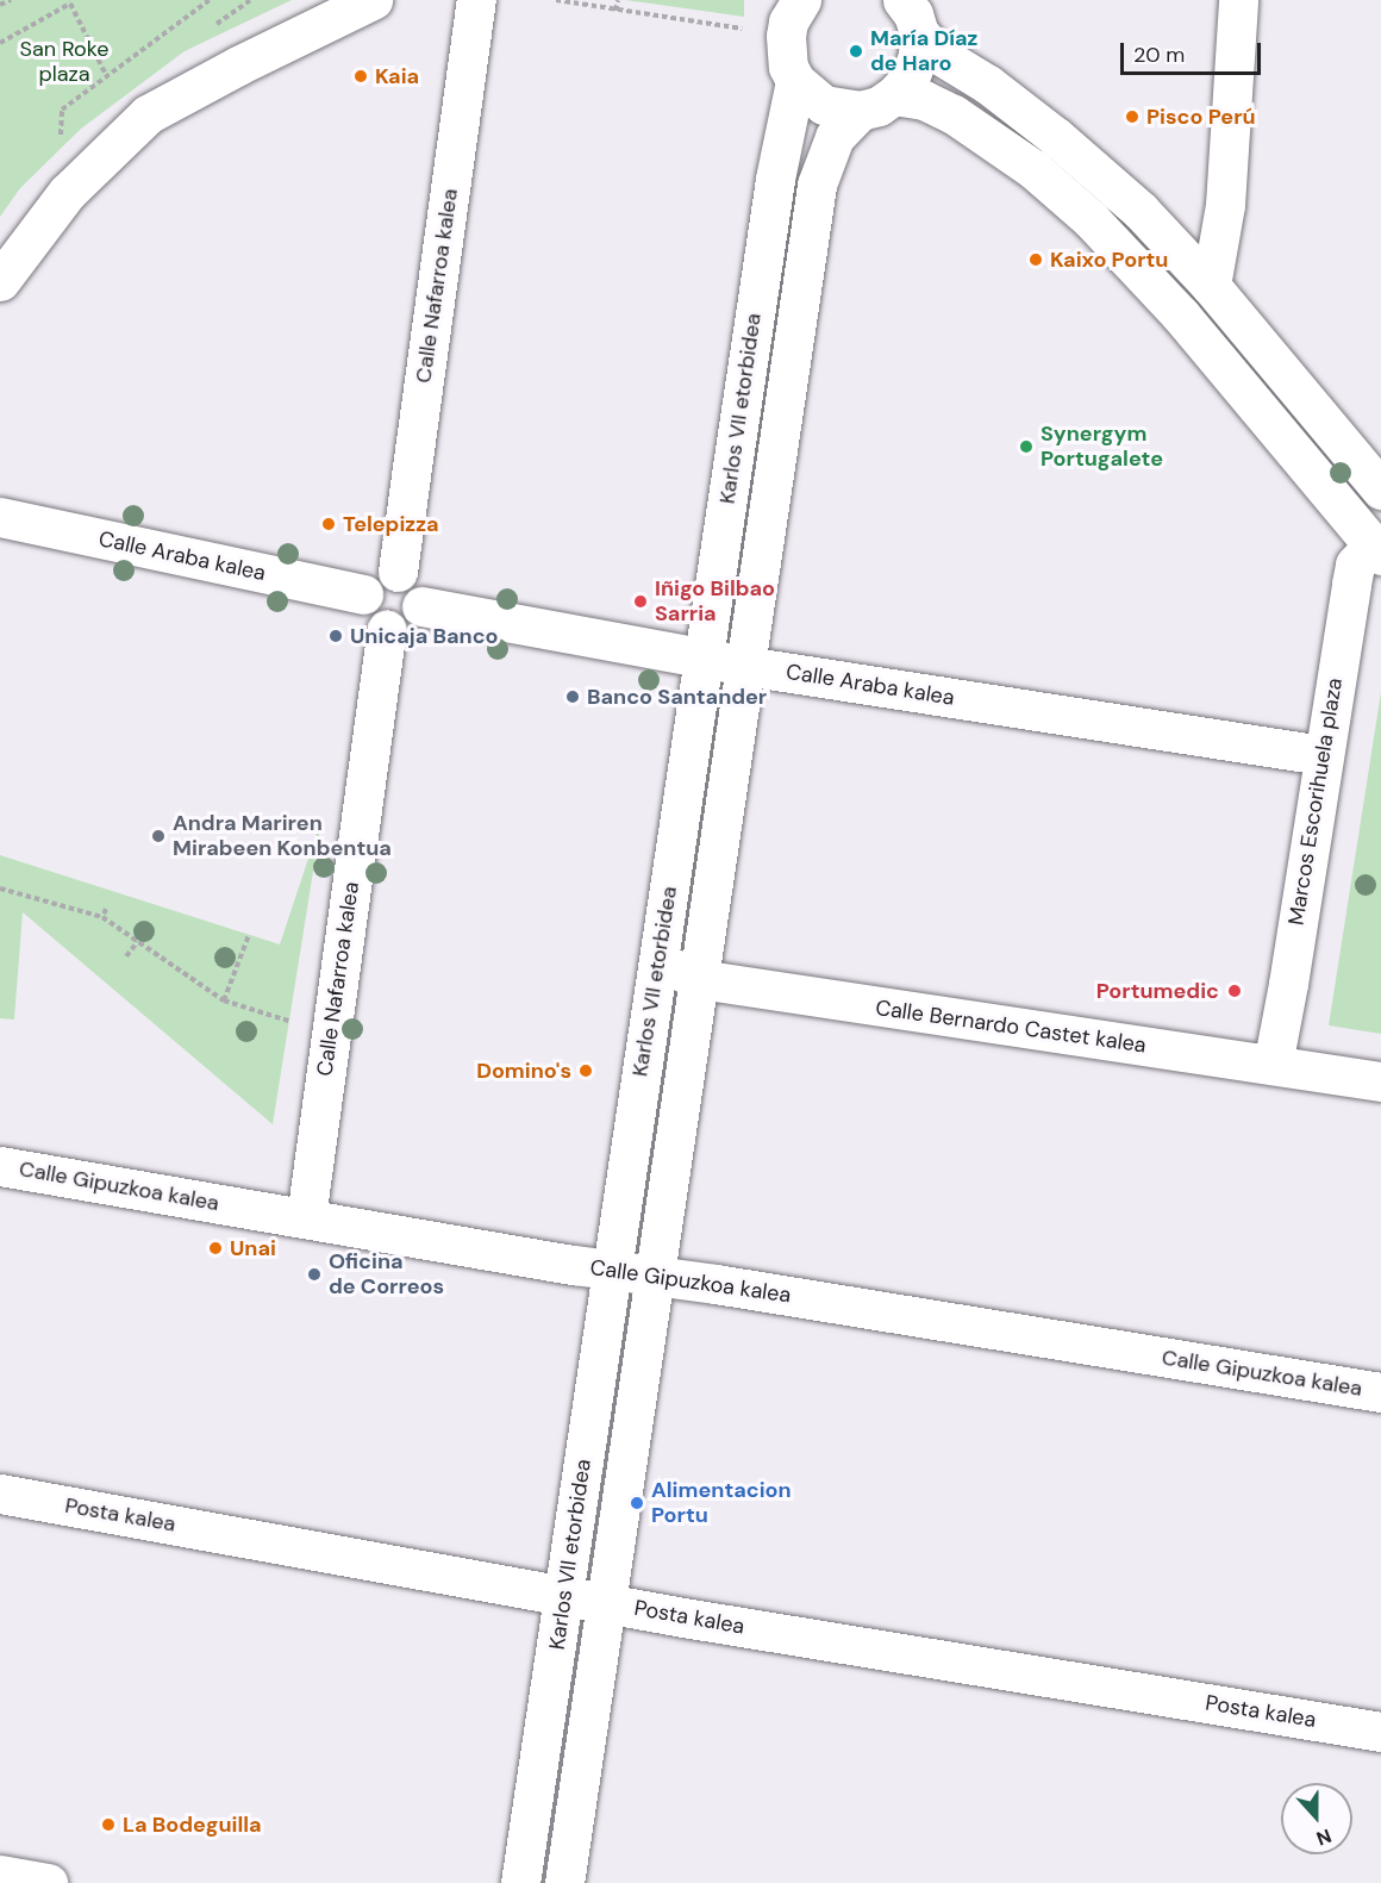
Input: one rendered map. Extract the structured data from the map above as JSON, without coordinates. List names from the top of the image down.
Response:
{
  "streets": {
    "street": [
      "Calle Nafarroa kalea",
      "Karlos VII etorbidea",
      "Calle Araba kalea",
      "Marcos Escorihuela plaza",
      "Calle Bernardo Castet kalea",
      "Calle Gipuzkoa kalea",
      "Posta kalea"
    ]
  },
  "crossings": [
    ["Calle Nafarroa kalea", "Calle Araba kalea"],
    ["Karlos VII etorbidea", "Calle Araba kalea"],
    ["Karlos VII etorbidea", "Calle Bernardo Castet kalea"],
    ["Karlos VII etorbidea", "Calle Gipuzkoa kalea"],
    ["Karlos VII etorbidea", "Posta kalea"],
    ["Calle Araba kalea", "Marcos Escorihuela plaza"],
    ["Marcos Escorihuela plaza", "Calle Bernardo Castet kalea"]
  ],
  "parks": ["San Roke plaza"],
  "places": [
    "María Díaz de Haro",
    "Kaia",
    "Pisco Perú",
    "Kaixo Portu",
    "Synergym Portugalete",
    "Telepizza",
    "Iñigo Bilbao Sarria",
    "Unicaja Banco",
    "Banco Santander",
    "Andra Mariren Mirabeen Konbentua",
    "Portumedic",
    "Domino's",
    "Unai",
    "Oficina de Correos",
    "Alimentacion Portu",
    "La Bodeguilla"
  ],
  "scale_bar": "20 m",
  "north": "bottom"
}
